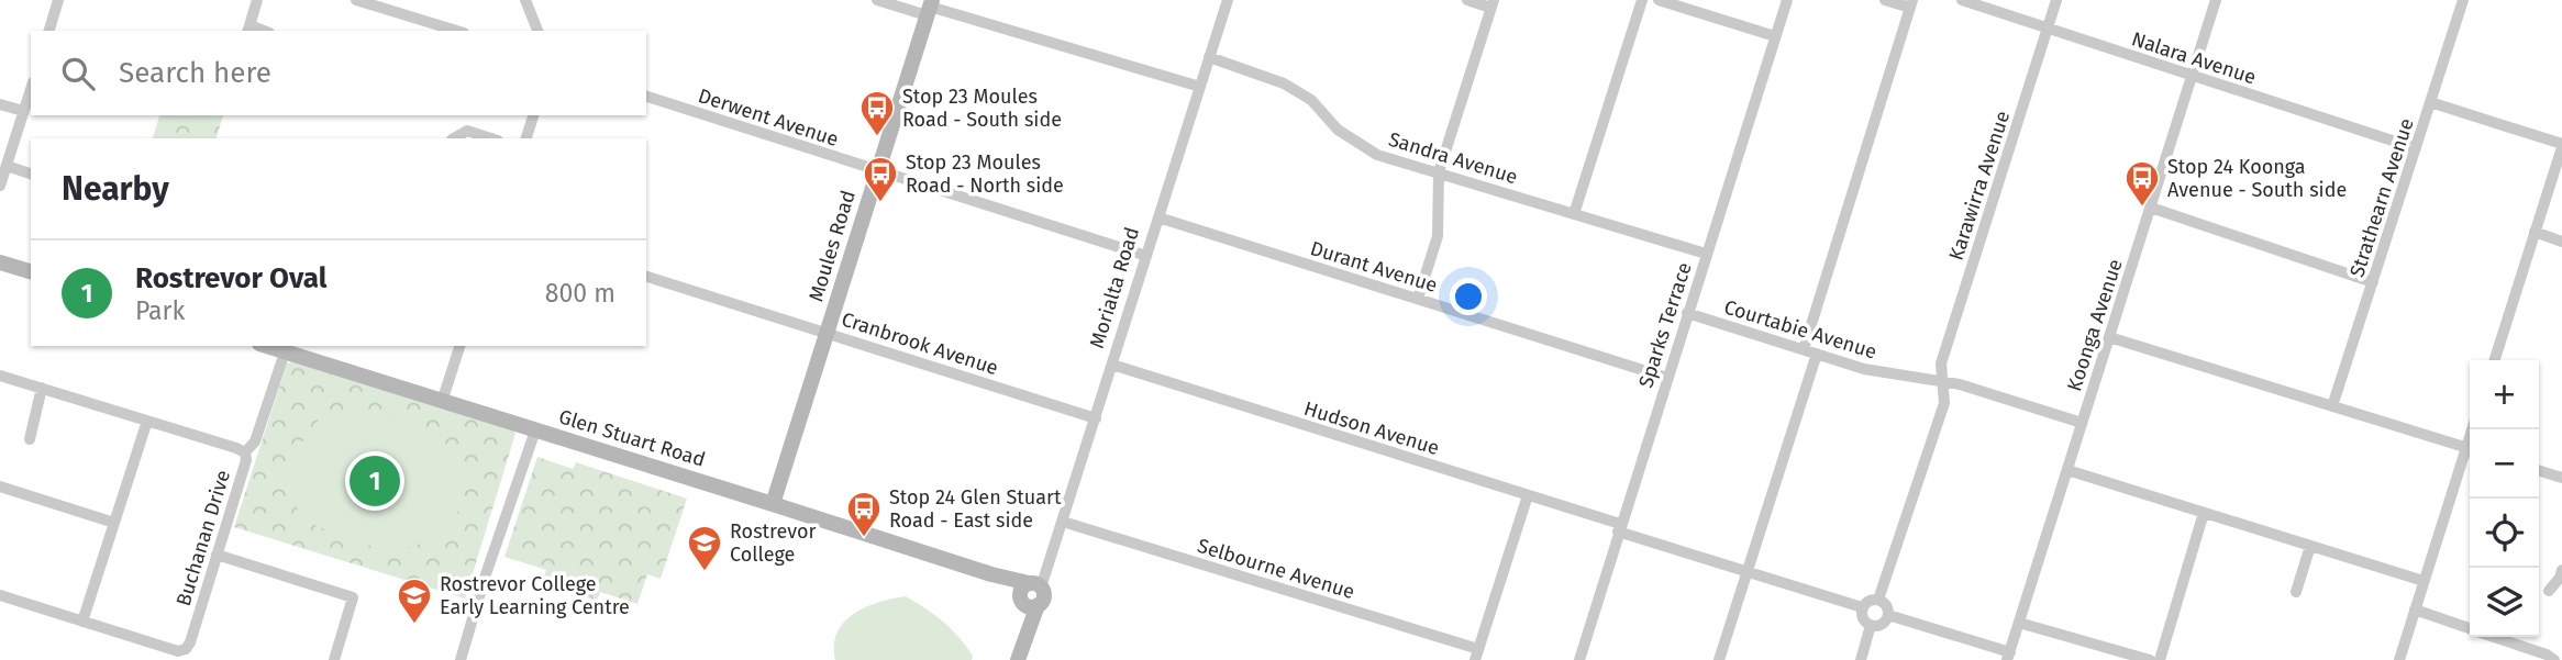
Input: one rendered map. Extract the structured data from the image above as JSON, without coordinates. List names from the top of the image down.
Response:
{
  "streets": {
    "main road": ["Moules Road", "Morialta Road", "Glen Stuart Road"],
    "street": [
      "Nalara Avenue",
      "Derwent Avenue",
      "Sandra Avenue",
      "Karawirra Avenue",
      "Strathearn Avenue",
      "Durant Avenue",
      "Sparks Terrace",
      "Koonga Avenue",
      "Courtabie Avenue",
      "Cranbrook Avenue",
      "Hudson Avenue",
      "Buchanan Drive",
      "Selbourne Avenue"
    ]
  },
  "crossings": [
    ["Nalara Avenue", "Karawirra Avenue"],
    ["Nalara Avenue", "Strathearn Avenue"],
    ["Nalara Avenue", "Koonga Avenue"],
    ["Derwent Avenue", "Moules Road"],
    ["Derwent Avenue", "Morialta Road"],
    ["Sandra Avenue", "Morialta Road"],
    ["Sandra Avenue", "Sparks Terrace"],
    ["Karawirra Avenue", "Courtabie Avenue"],
    ["Karawirra Avenue", "Hudson Avenue"],
    ["Moules Road", "Cranbrook Avenue"],
    ["Moules Road", "Glen Stuart Road"],
    ["Durant Avenue", "Morialta Road"],
    ["Durant Avenue", "Sparks Terrace"],
    ["Morialta Road", "Cranbrook Avenue"],
    ["Morialta Road", "Hudson Avenue"],
    ["Morialta Road", "Glen Stuart Road"],
    ["Morialta Road", "Selbourne Avenue"],
    ["Sparks Terrace", "Courtabie Avenue"],
    ["Sparks Terrace", "Hudson Avenue"],
    ["Koonga Avenue", "Courtabie Avenue"]
  ],
  "places": {
    "bus stop": [
      "Stop 23 Moules Road - South side",
      "Stop 23 Moules Road - North side",
      "Stop 24 Koonga Avenue - South side",
      "Stop 24 Glen Stuart Road - East side"
    ],
    "school or university": ["Rostrevor College", "Rostrevor College Early Learning Centre"]
  },
  "page": {
    "search": "Search here",
    "heading": "Nearby",
    "list": [
      {
        "mark": "1",
        "name": "Rostrevor Oval",
        "note": "Park",
        "value": "800 m"
      }
    ],
    "map_buttons": ["+", "−"],
    "pins": "1"
  }
}
